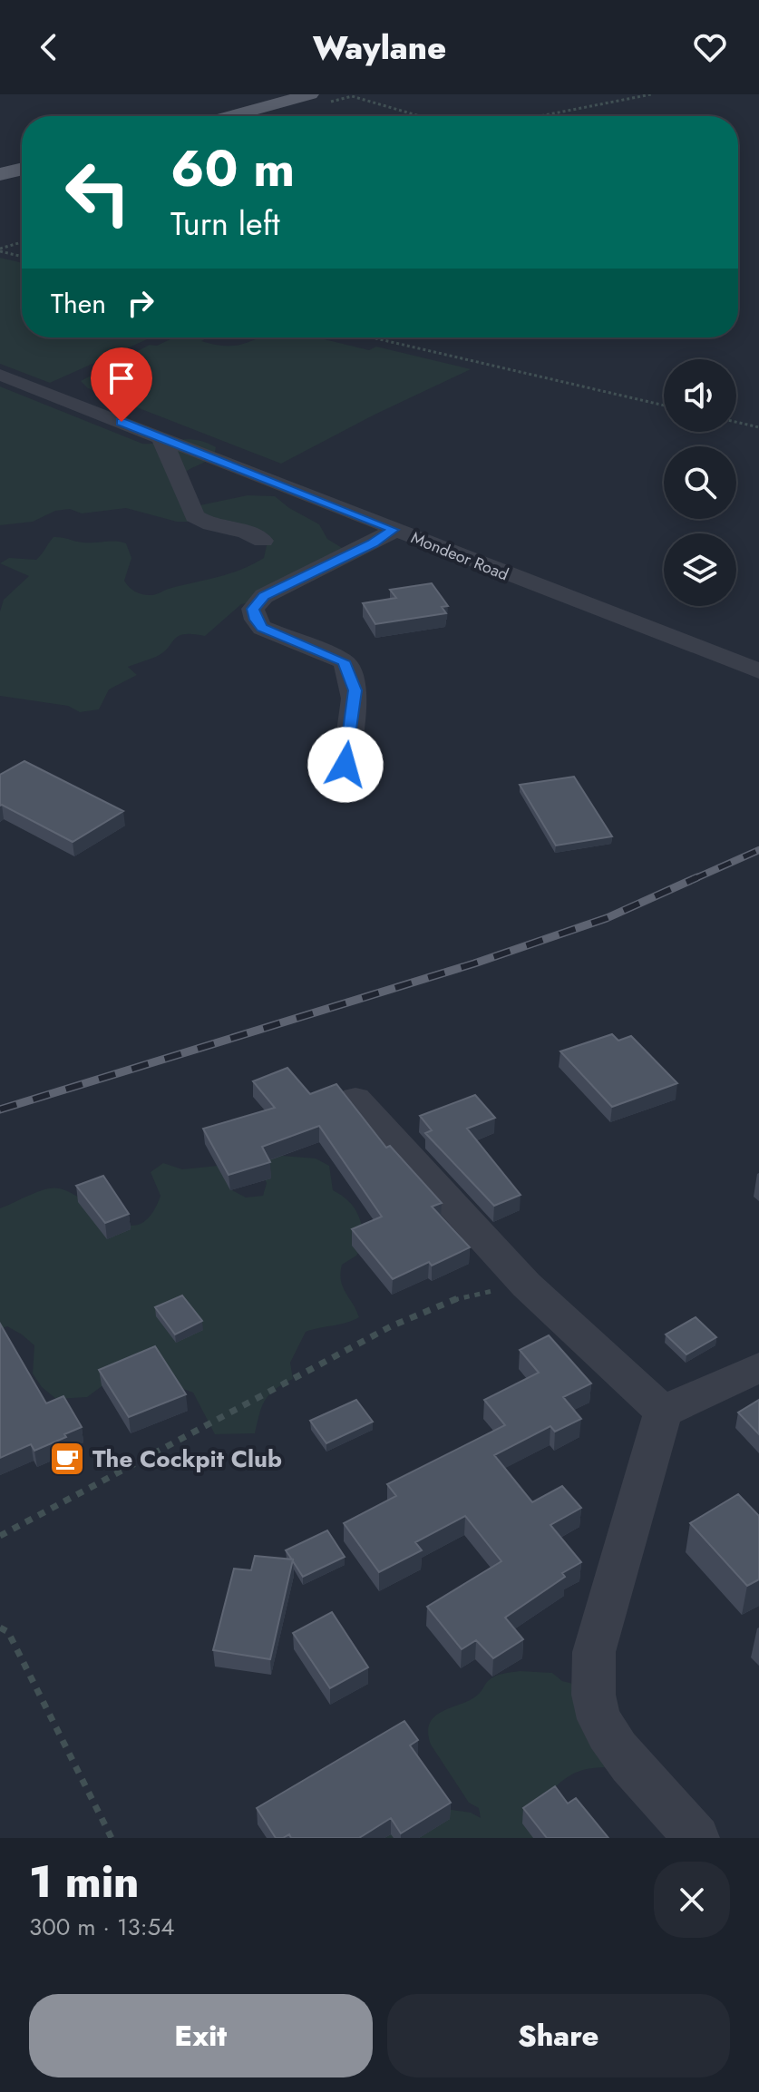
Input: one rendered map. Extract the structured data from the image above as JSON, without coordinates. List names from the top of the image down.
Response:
{
  "streets": {
    "street": ["Mondeor Road"]
  },
  "places": {
    "cafe": ["The Cockpit Club"]
  },
  "page": {
    "header": "Waylane",
    "turn": ["60 m", "Turn left"],
    "then": "Then",
    "heading": ["1 min", "300 m · 13:54"],
    "buttons": ["Exit", "Share"]
  }
}
